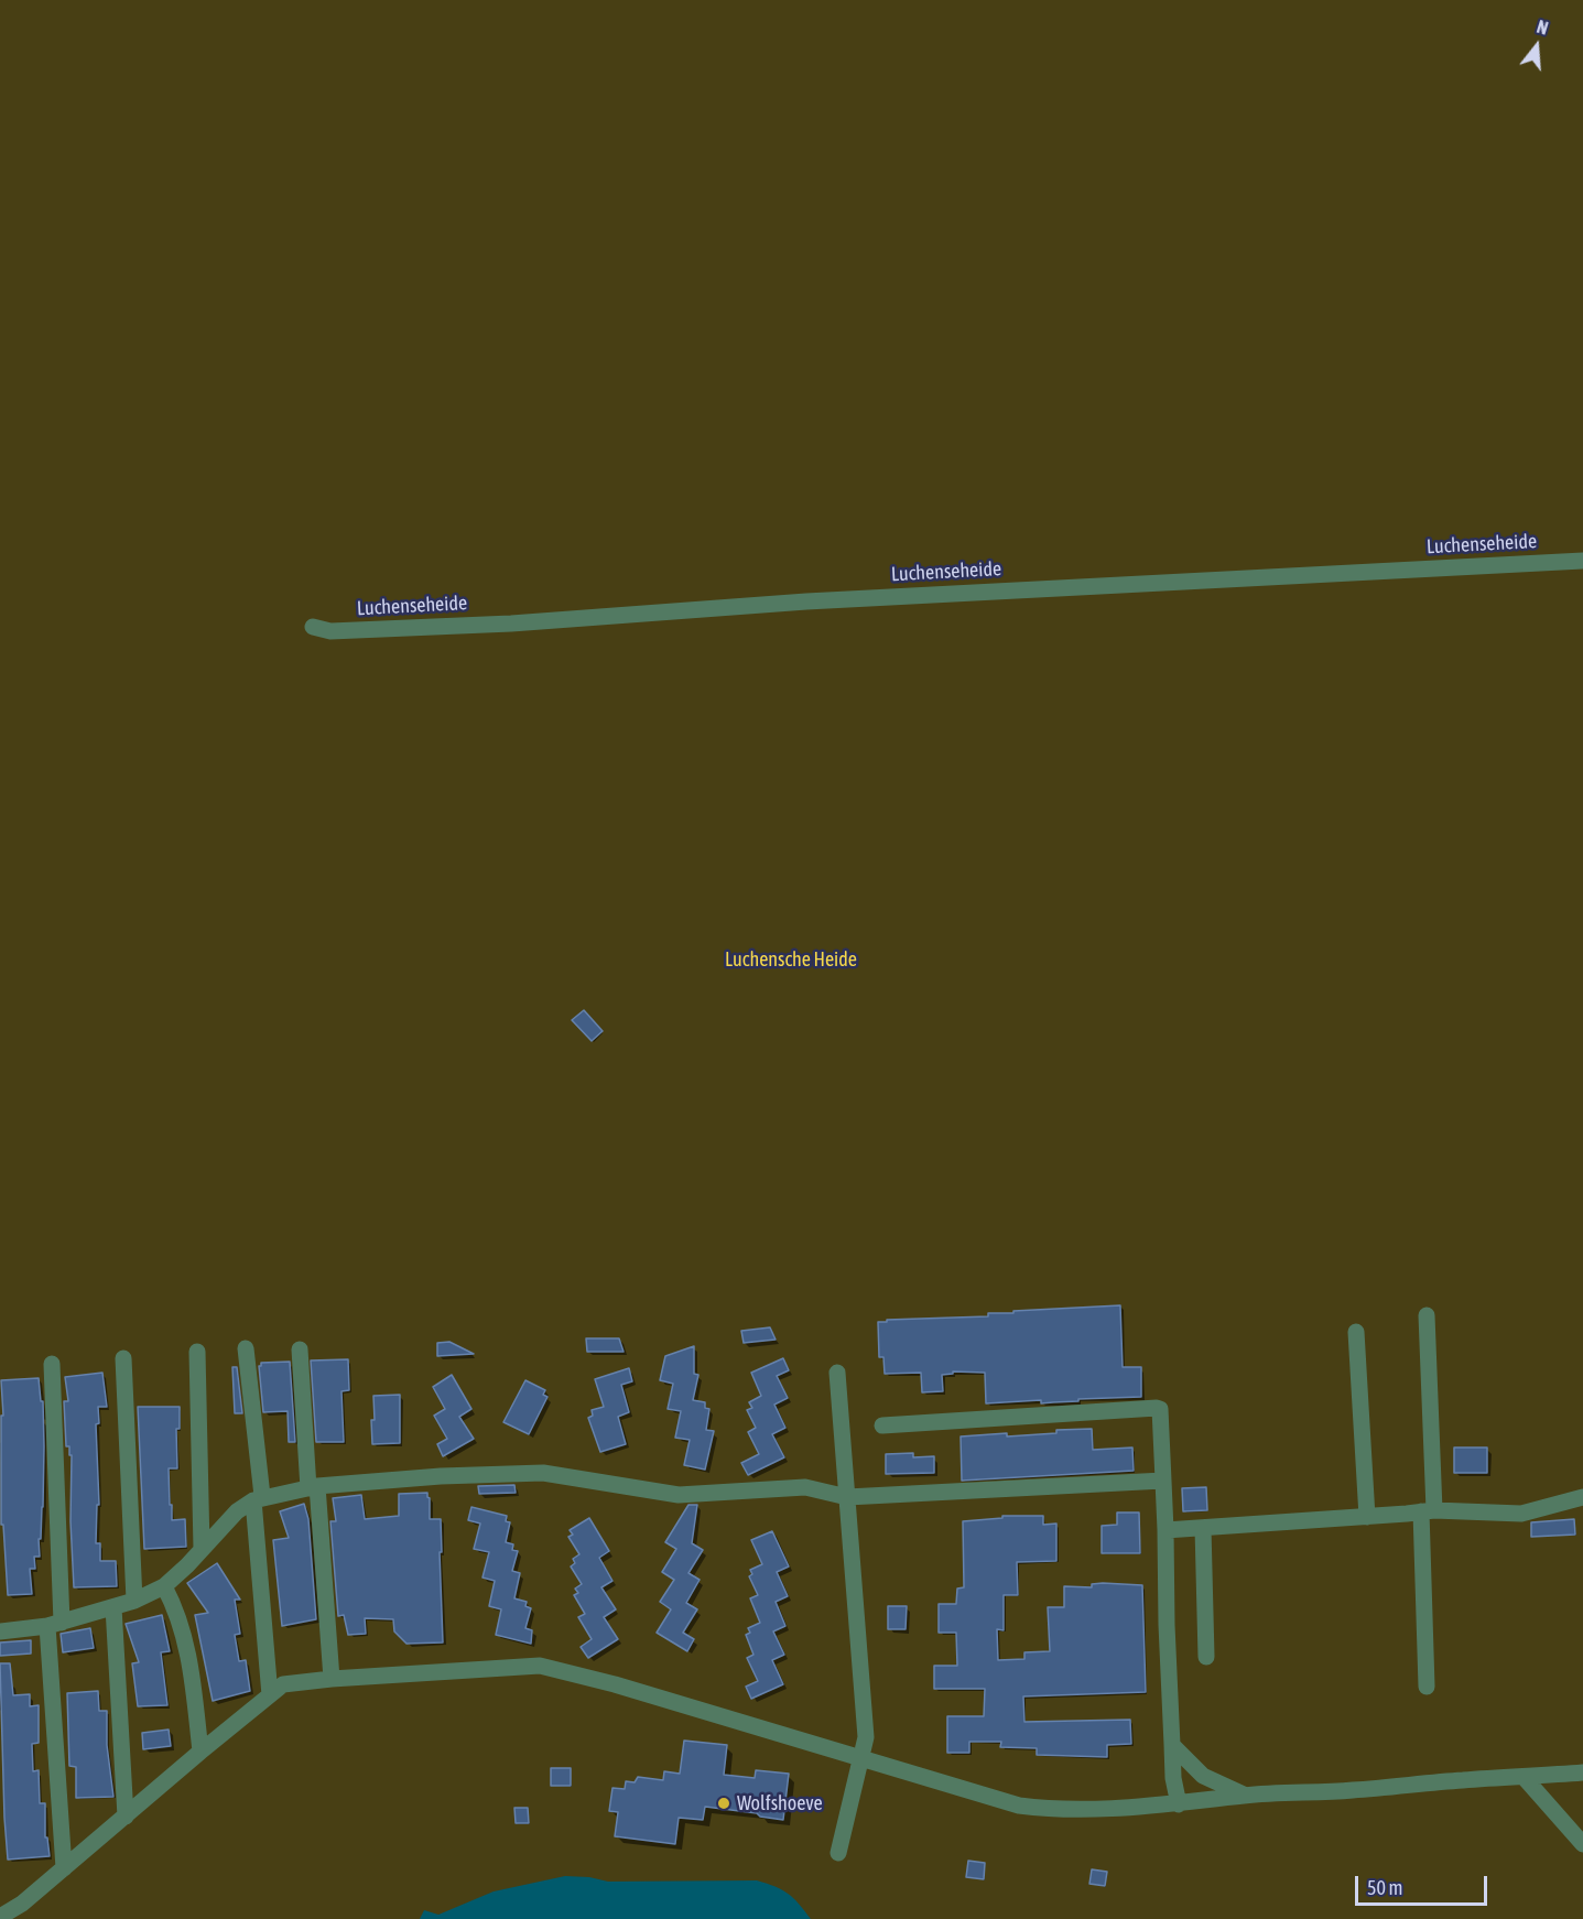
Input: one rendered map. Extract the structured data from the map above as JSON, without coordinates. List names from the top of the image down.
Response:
{
  "streets": {
    "street": ["Luchenseheide"]
  },
  "parks": ["Luchensche Heide"],
  "places": ["Wolfshoeve"],
  "scale_bar": "50 m",
  "north": "top"
}
